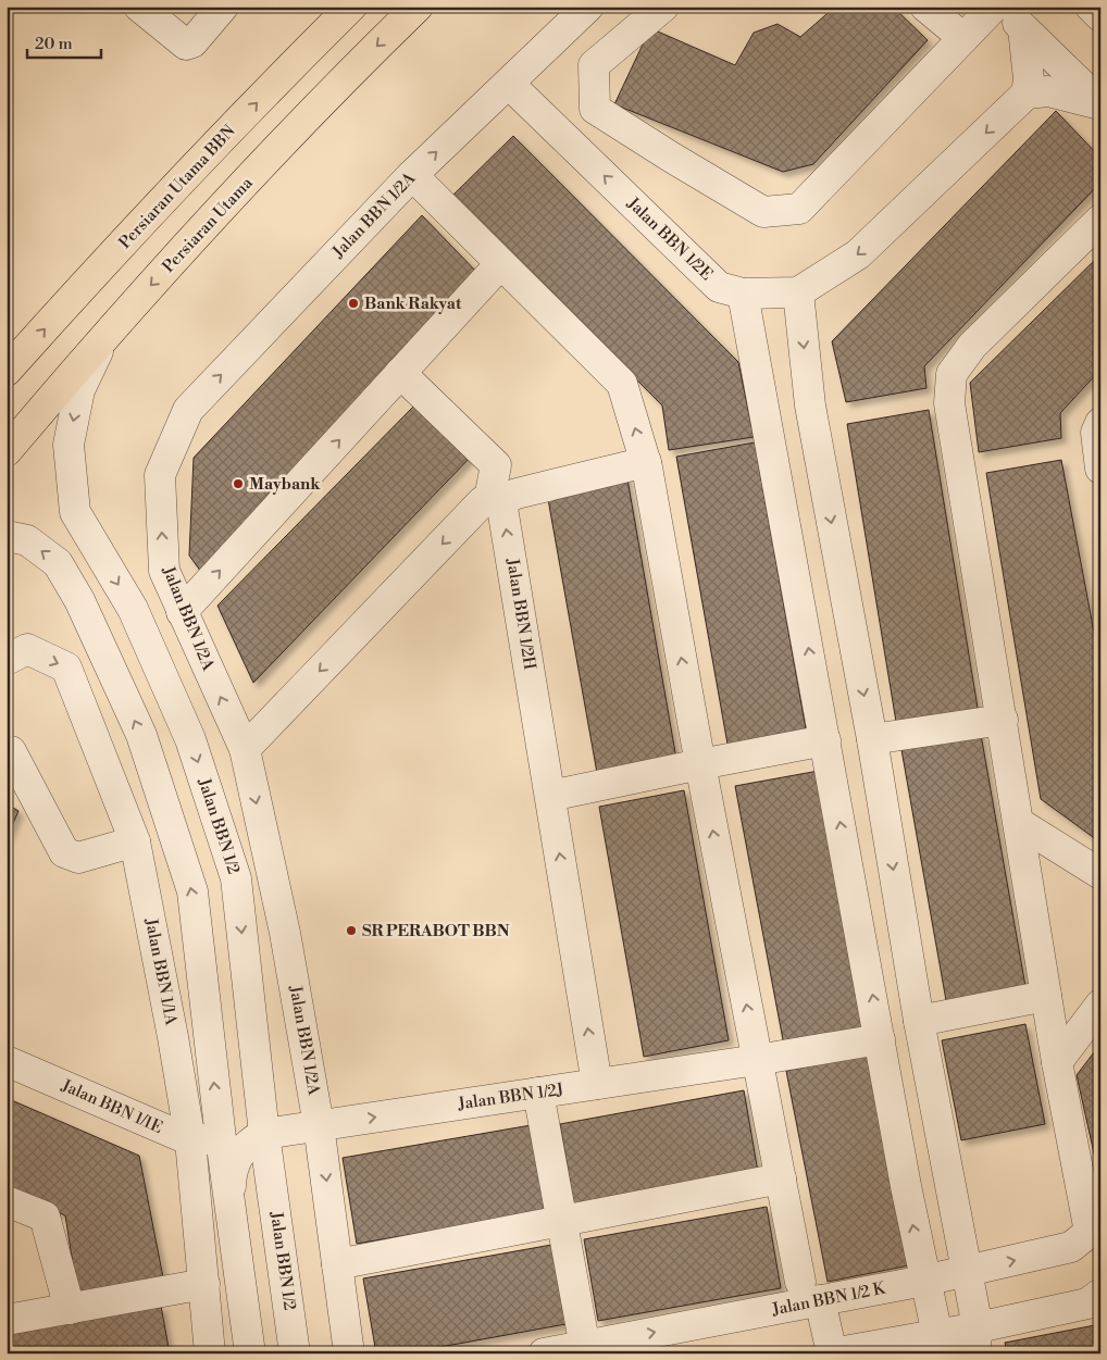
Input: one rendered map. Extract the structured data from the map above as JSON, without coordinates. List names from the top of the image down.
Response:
{
  "streets": {
    "main road": ["Persiaran Utama BBN", "Persiaran Utama"],
    "street": [
      "Jalan BBN 1/2A",
      "Jalan BBN 1/2E",
      "Jalan BBN 1/2H",
      "Jalan BBN 1/2",
      "Jalan BBN 1/1A",
      "Jalan BBN 1/2J",
      "Jalan BBN 1/1E",
      "Jalan BBN 1/2 K"
    ]
  },
  "crossings": [
    ["Jalan BBN 1/2A", "Jalan BBN 1/2E"],
    ["Jalan BBN 1/2A", "Jalan BBN 1/2J"],
    ["Persiaran Utama", "Jalan BBN 1/2"],
    ["Jalan BBN 1/2H", "Jalan BBN 1/2J"],
    ["Jalan BBN 1/2", "Jalan BBN 1/2J"],
    ["Jalan BBN 1/1A", "Jalan BBN 1/1E"]
  ],
  "one_way": ["Persiaran Utama BBN", "Persiaran Utama"],
  "places": ["Bank Rakyat", "Maybank", "SR PERABOT BBN"],
  "scale_bar": "20 m"
}
